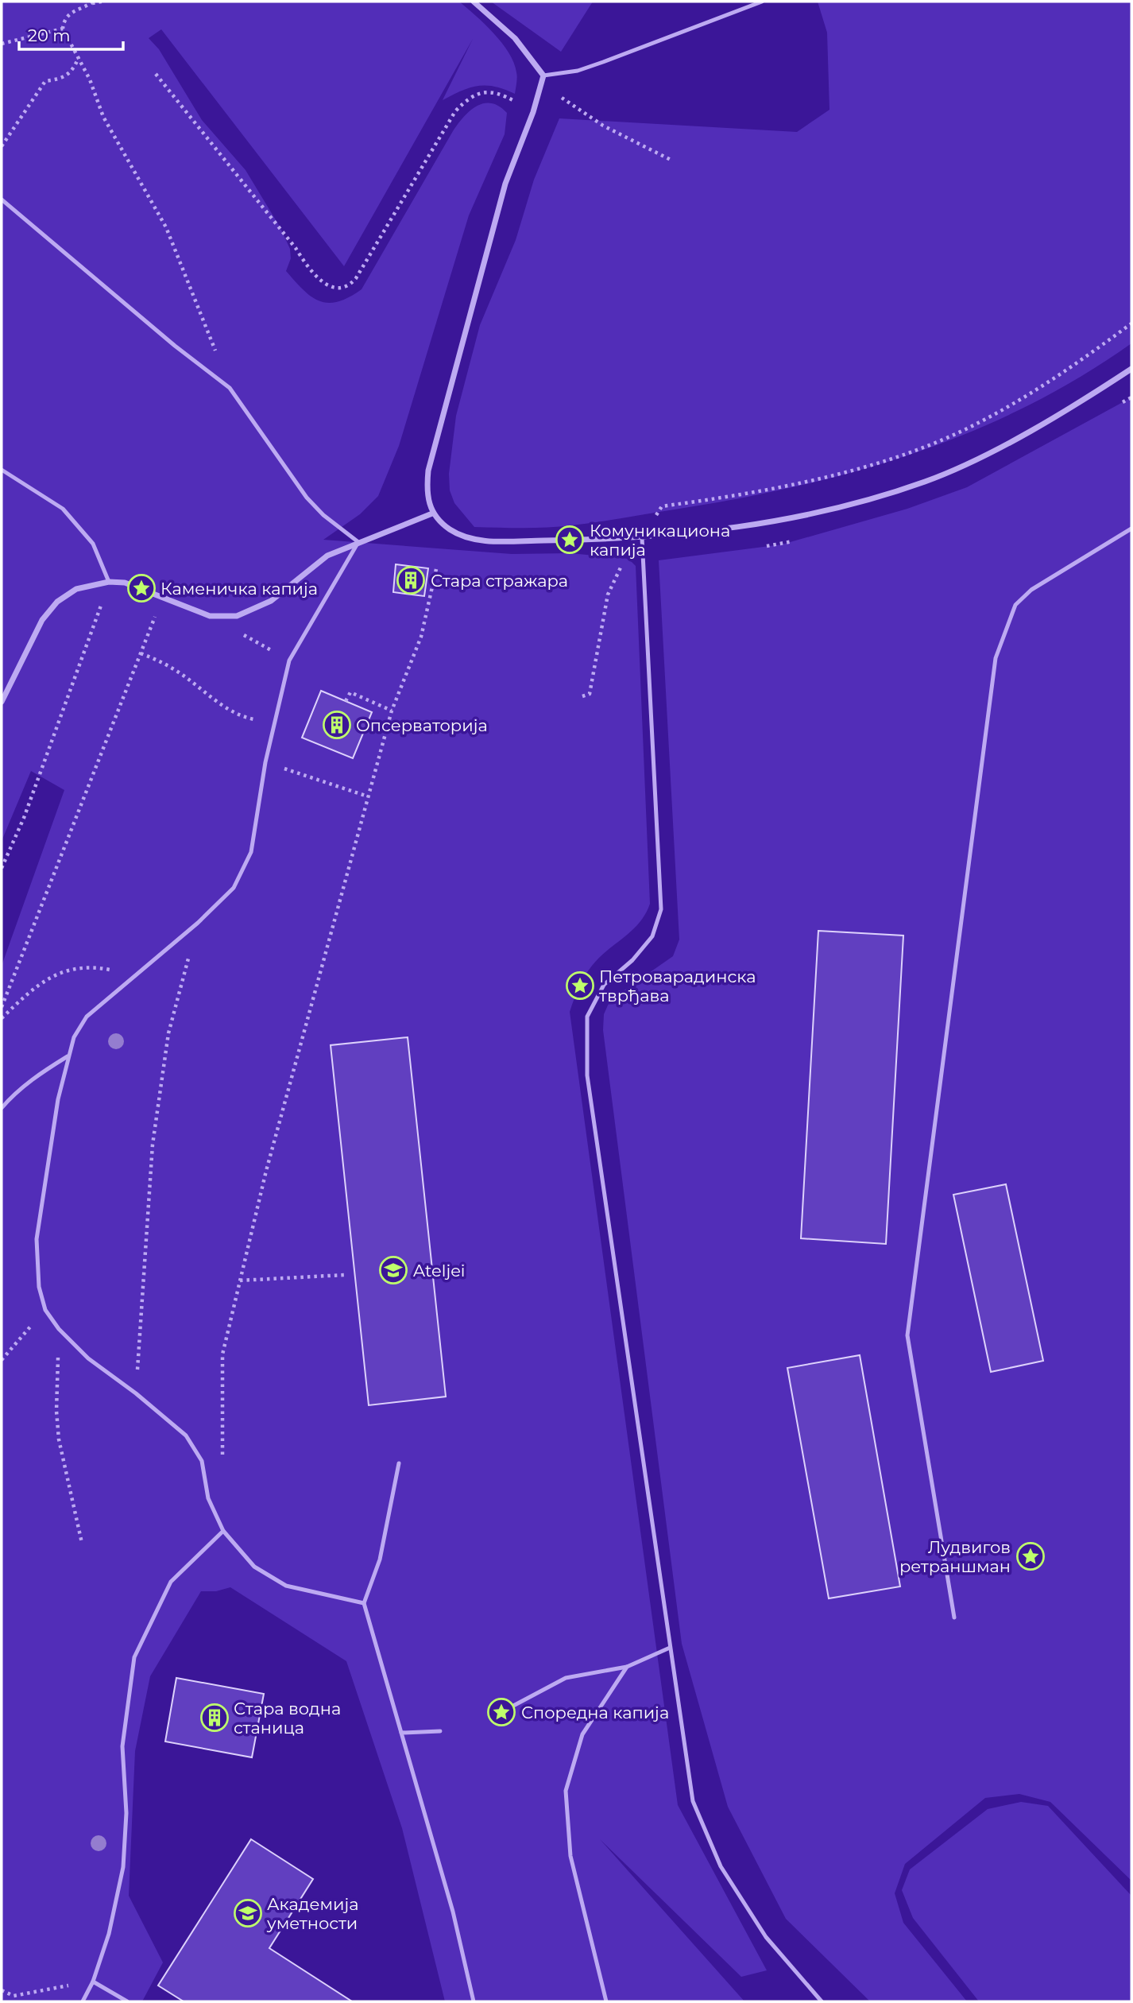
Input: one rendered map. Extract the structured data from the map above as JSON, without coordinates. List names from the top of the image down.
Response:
{
  "places": {
    "place": [
      "Комуникациона капија",
      "Каменичка капија",
      "Петроварадинска тврђава",
      "Лудвигов ретраншман",
      "Споредна капија"
    ],
    "building": ["Стара стражара", "Опсерваторија", "Стара водна станица"],
    "school or university": ["Ateljei", "Академија уметности"]
  },
  "scale_bar": "20 m"
}
